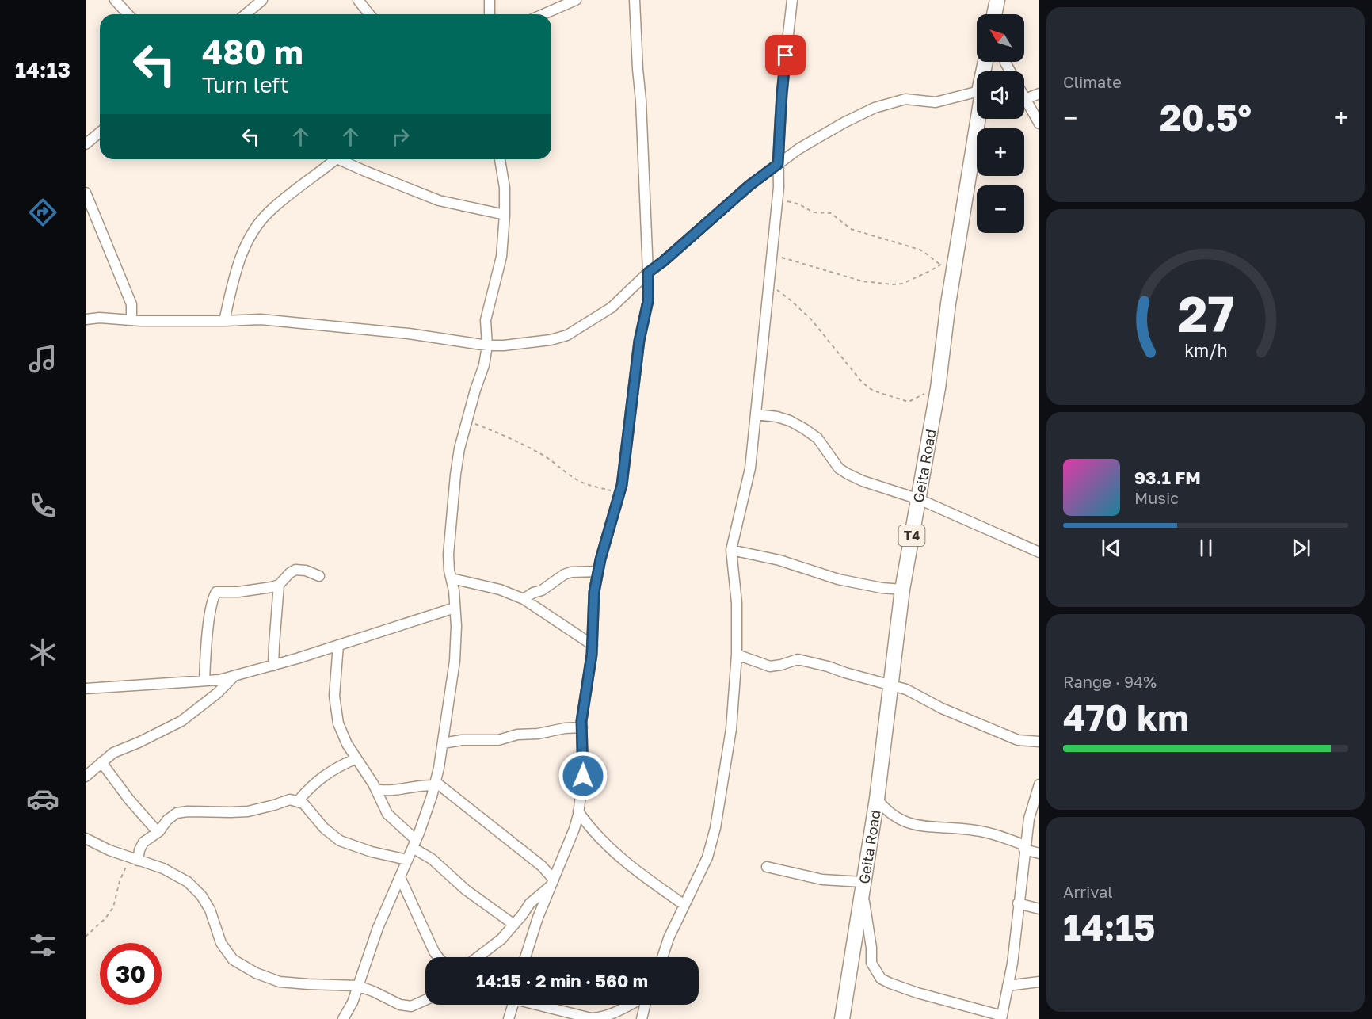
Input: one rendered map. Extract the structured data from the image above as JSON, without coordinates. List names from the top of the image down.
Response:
{
  "streets": {
    "highway": ["Geita Road", "T4"]
  },
  "north": "top left",
  "page": {
    "tabs": "14:13",
    "tile": [
      "Climate",
      ["Range · 94%", "470 km"],
      ["Arrival", "14:15"]
    ],
    "map_buttons": ["+", "−"],
    "turn": ["480 m", "Turn left"],
    "heat": ["−", "20.5°", "+"],
    "song": ["93.1 FM", "Music"],
    "limit": "30",
    "trip": "14:15 · 2 min · 560 m",
    "gauge": ["27", "km/h"]
  }
}
